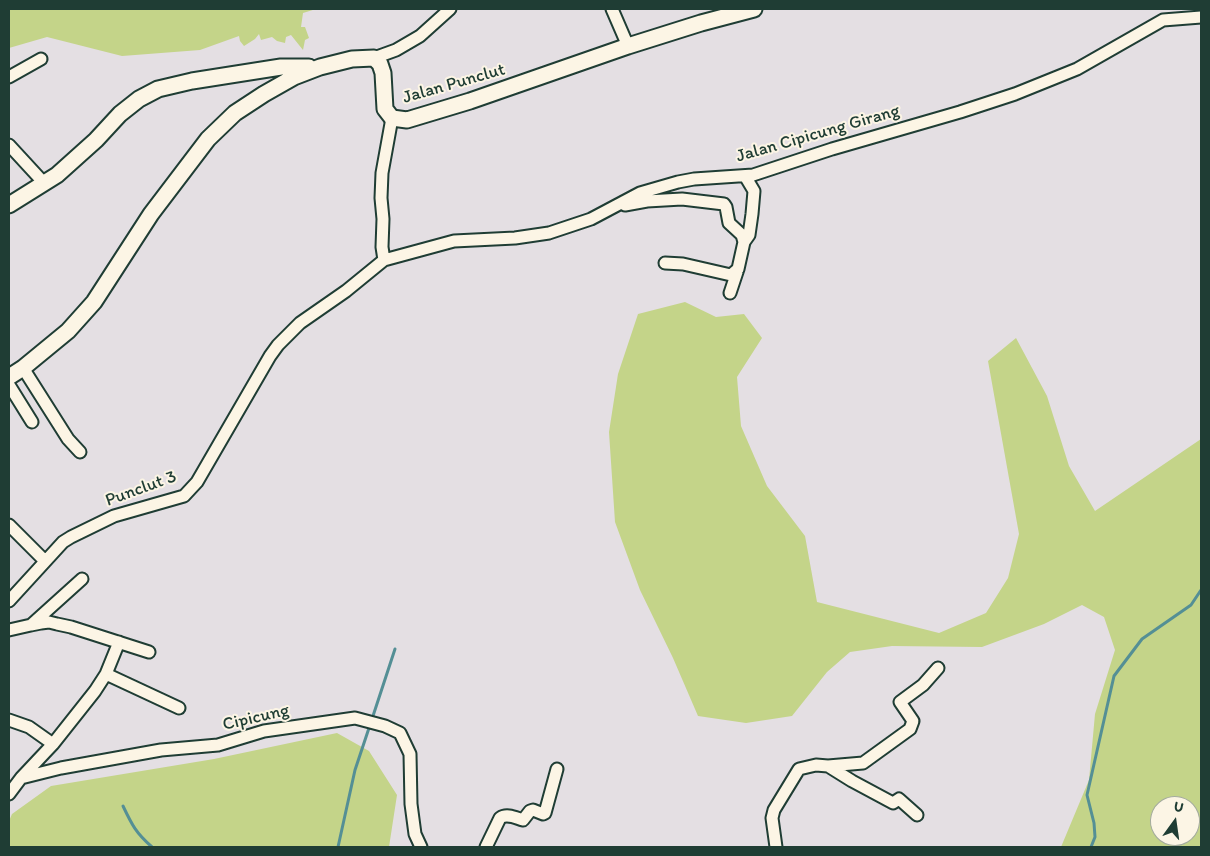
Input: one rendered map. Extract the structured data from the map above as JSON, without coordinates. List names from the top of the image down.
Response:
{
  "streets": {
    "main road": ["Jalan Punclut"],
    "street": ["Jalan Cipicung Girang", "Punclut 3", "Cipicung"]
  },
  "crossings": [
    ["Jalan Cipicung Girang", "Punclut 3"]
  ],
  "north": "top"
}
